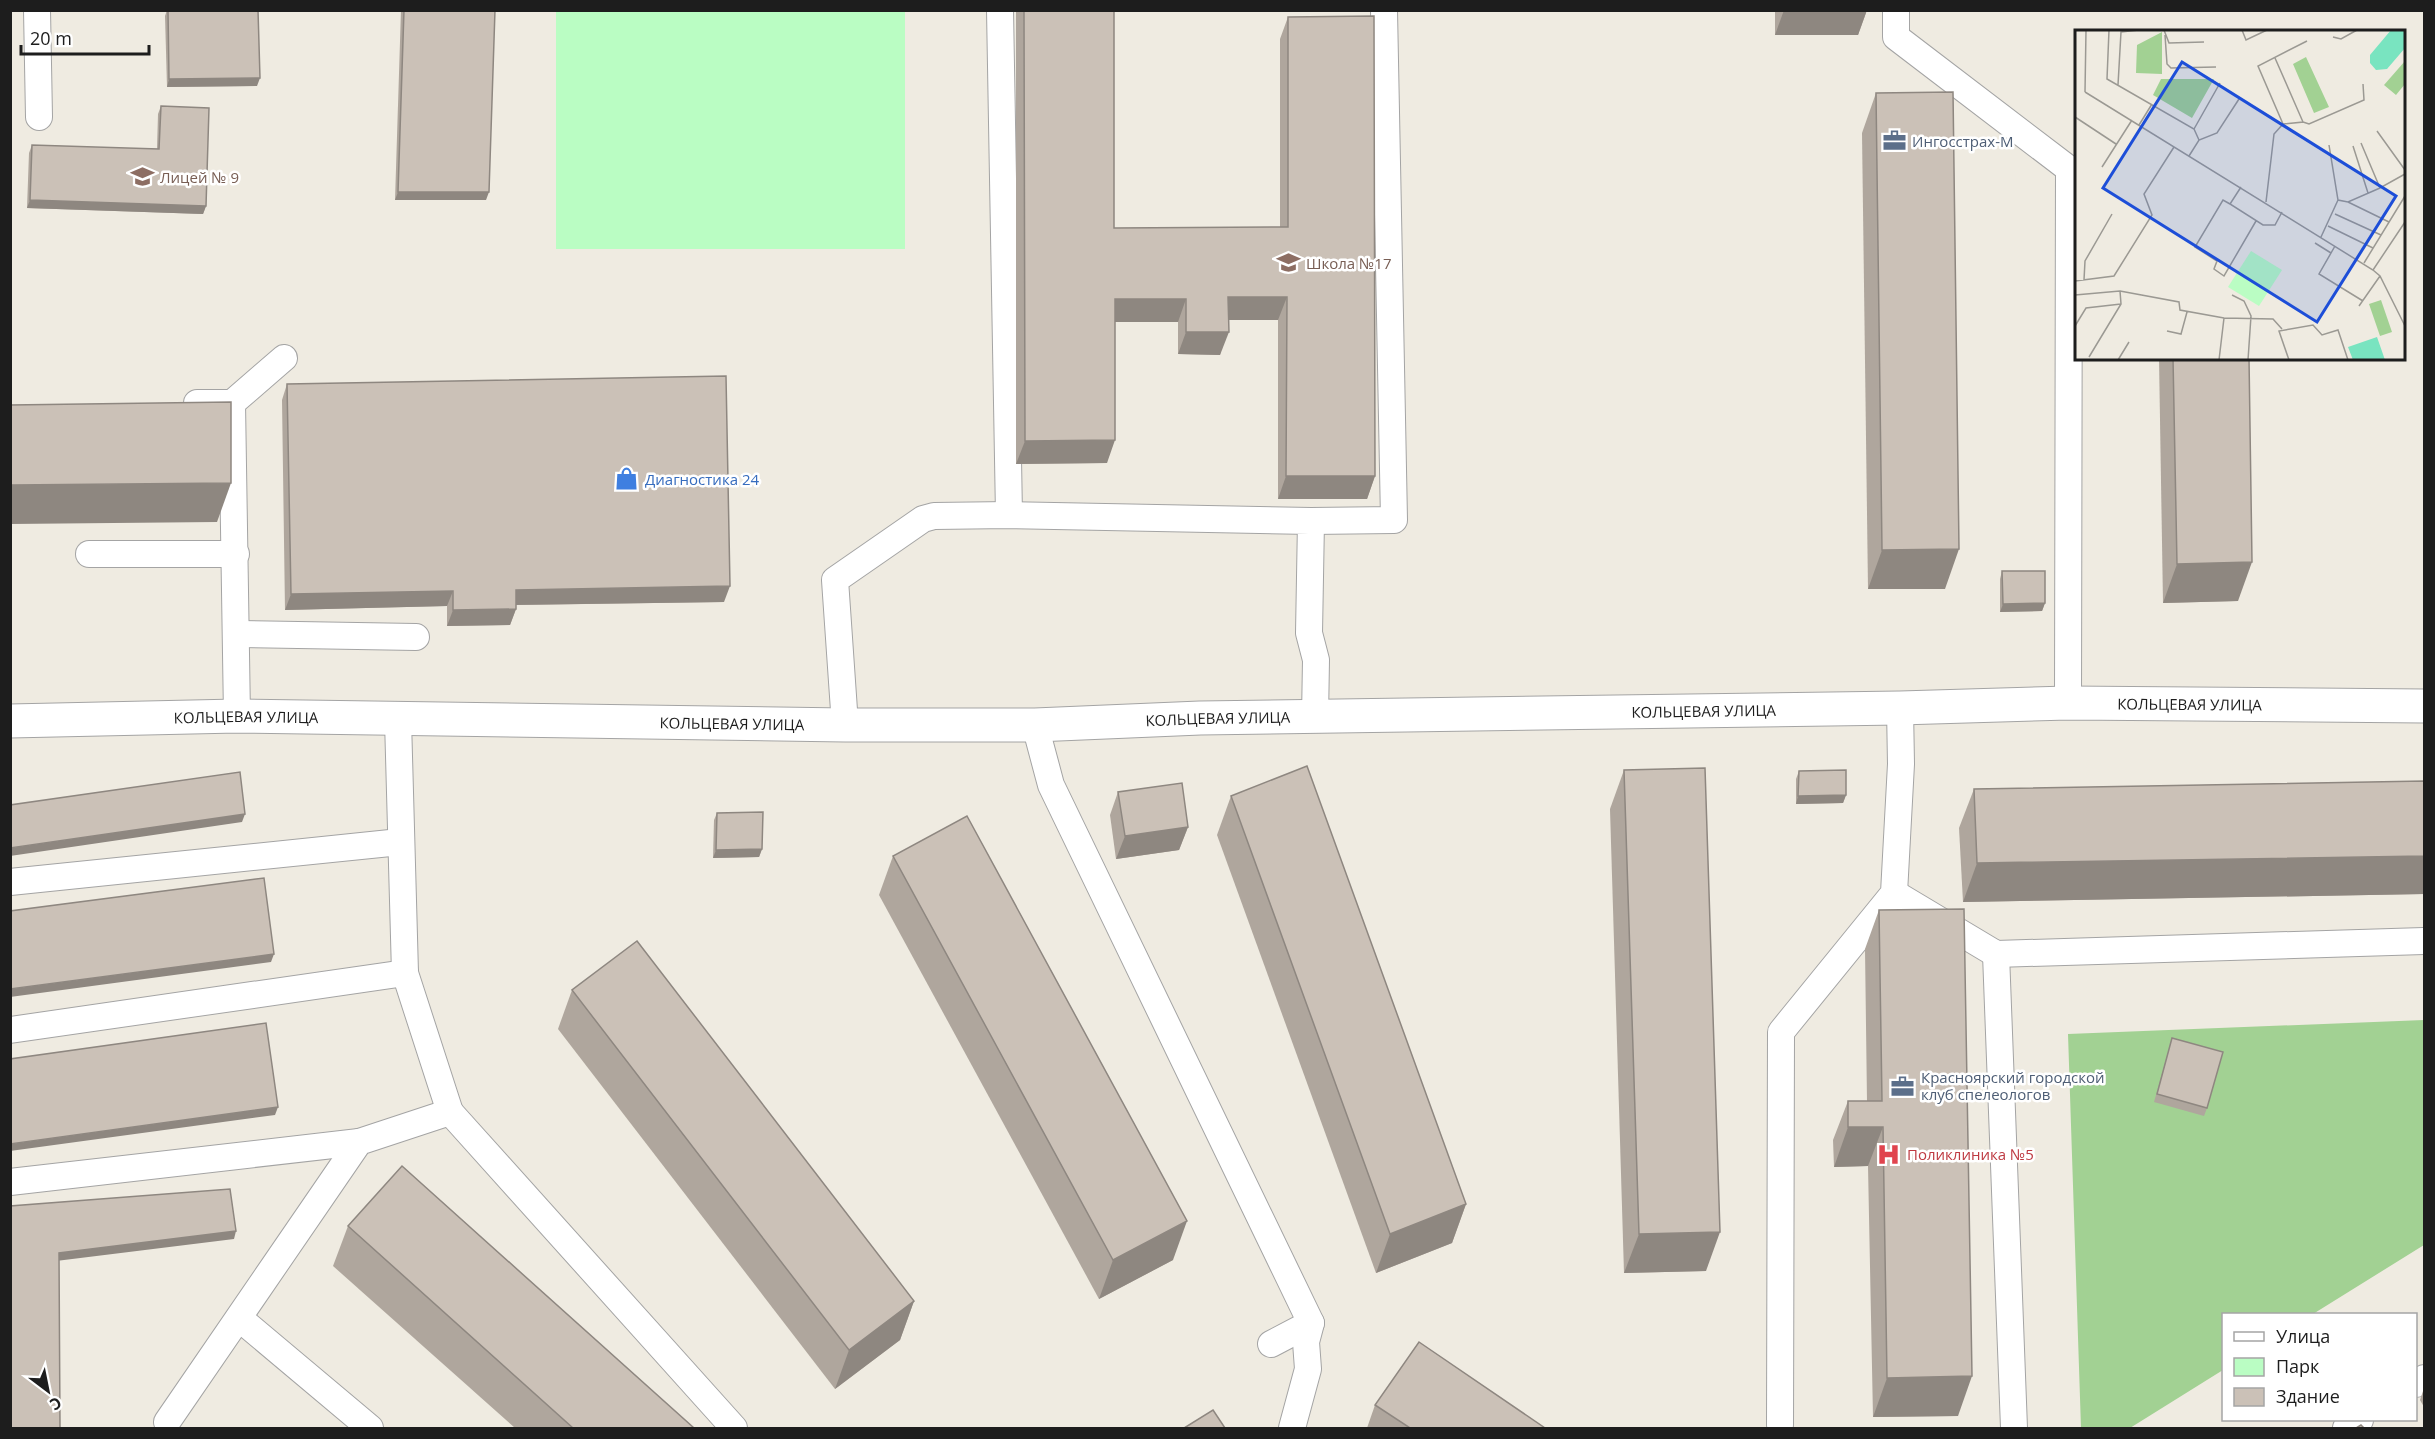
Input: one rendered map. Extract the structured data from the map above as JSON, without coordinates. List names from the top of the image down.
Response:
{
  "streets": {
    "street": ["КОЛЬЦЕВАЯ УЛИЦА"]
  },
  "places": {
    "office": ["Ингосстрах-М", "Красноярский городской клуб спелеологов"],
    "school or university": ["Лицей № 9", "Школа №17"],
    "shop": ["Диагностика 24"],
    "hospital": ["Поликлиника №5"]
  },
  "legend": ["Улица", "Парк", "Здание"],
  "scale_bar": "20 m",
  "north": "bottom right"
}
